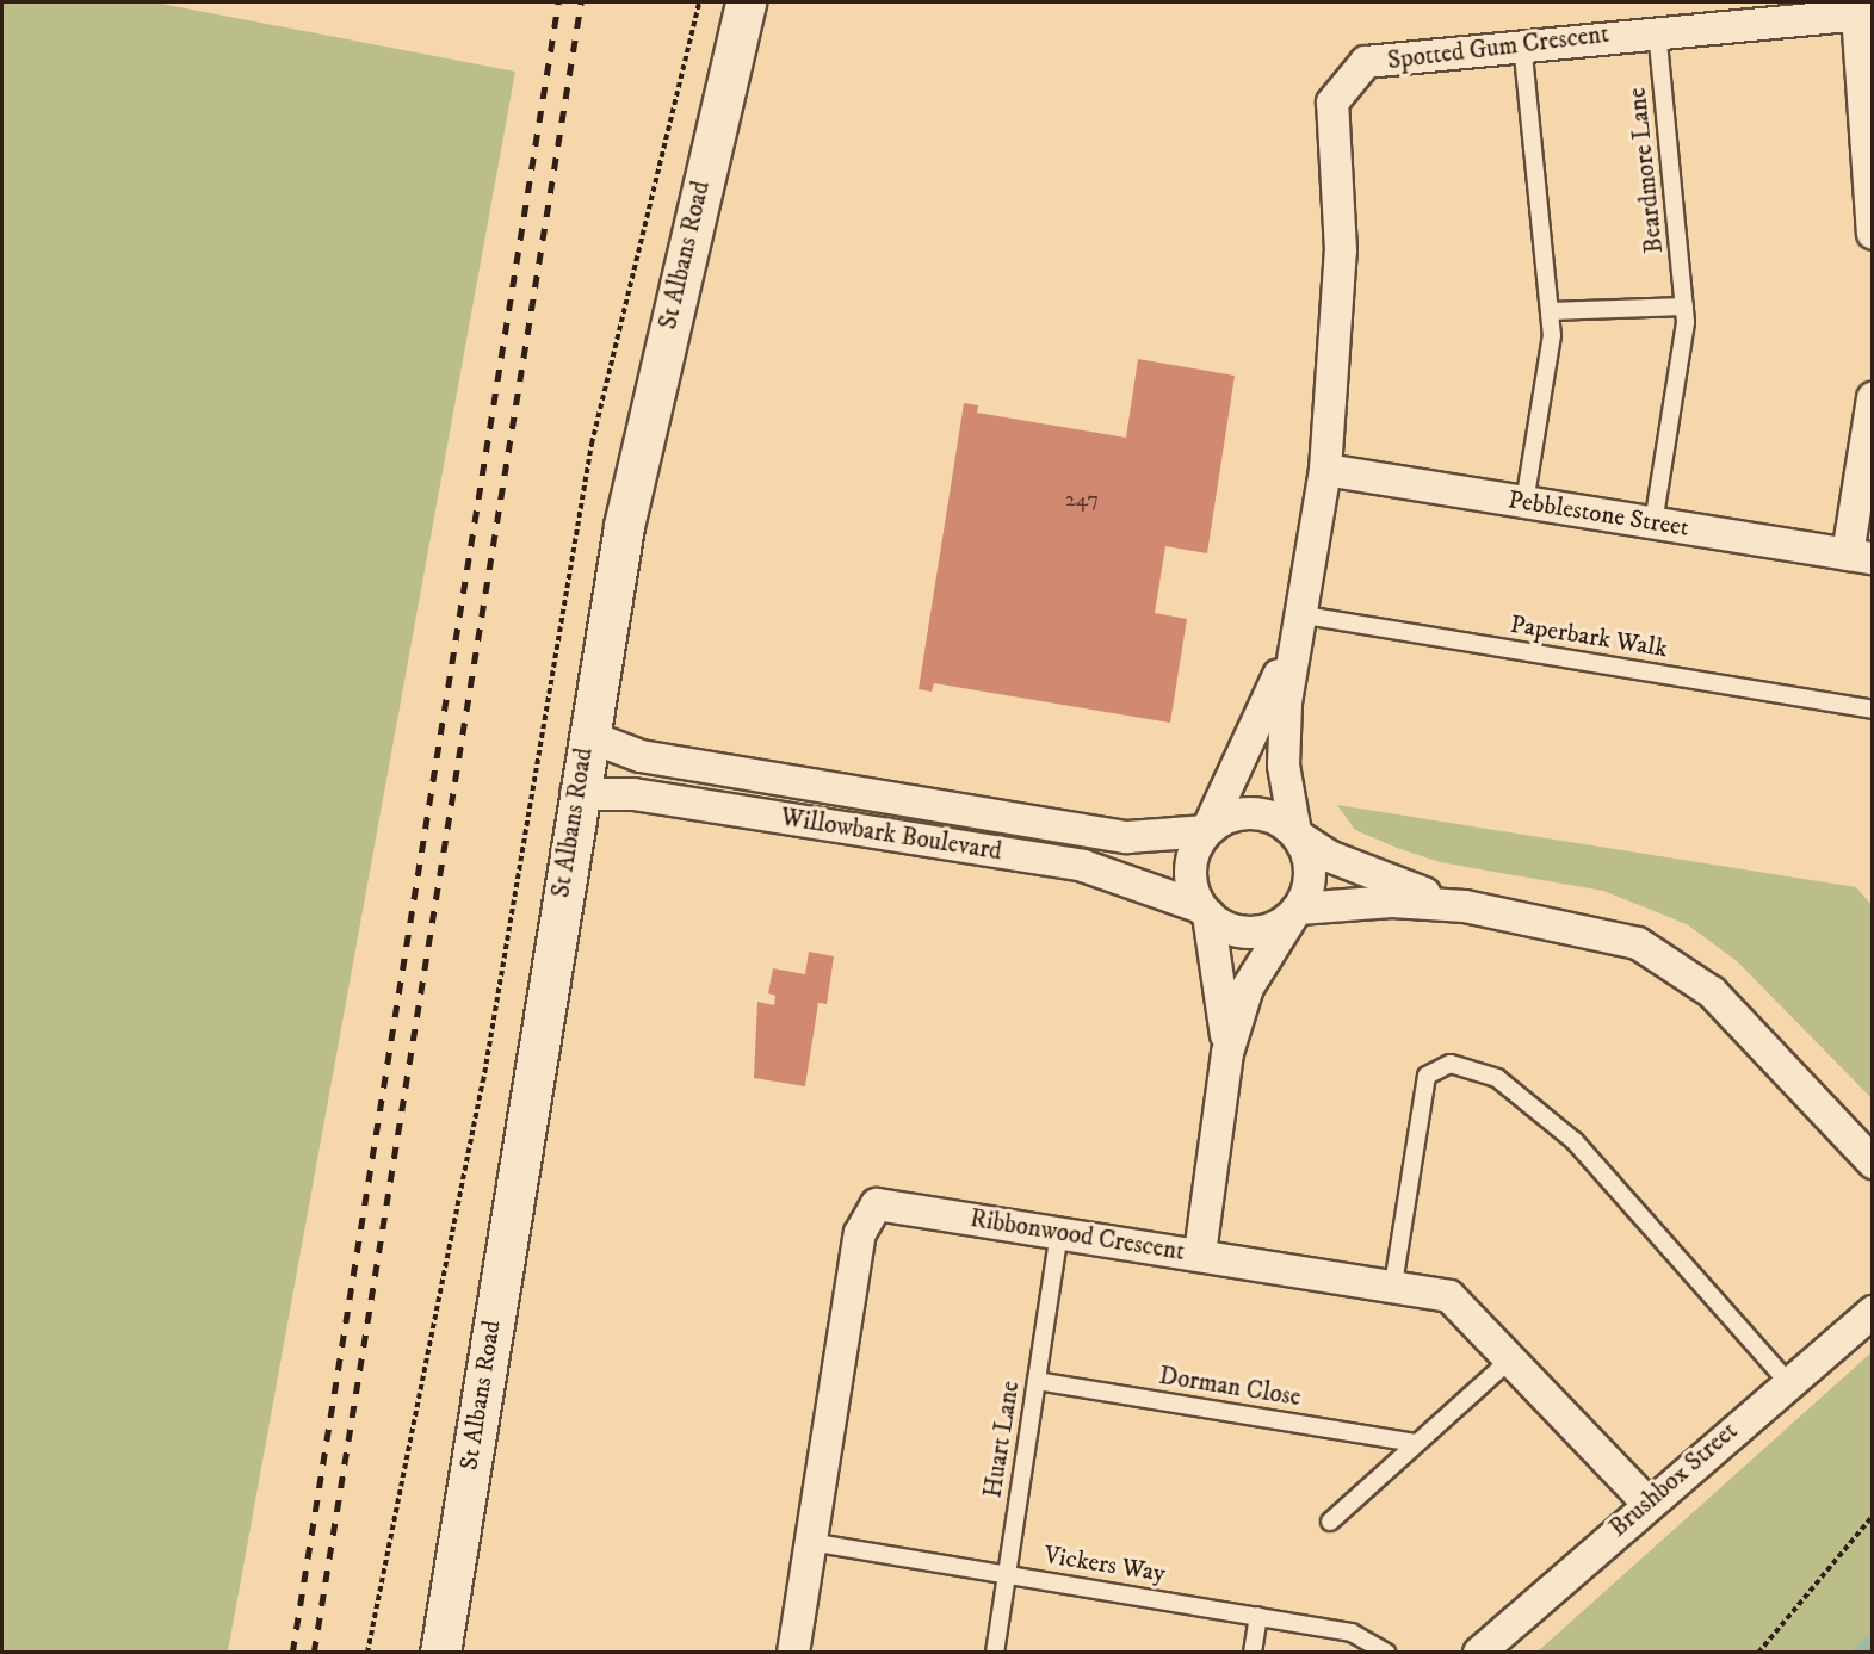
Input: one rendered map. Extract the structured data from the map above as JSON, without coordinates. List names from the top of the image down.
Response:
{
  "streets": {
    "main road": ["St Albans Road"],
    "street": [
      "Spotted Gum Crescent",
      "Pebblestone Street",
      "Willowbark Boulevard",
      "Ribbonwood Crescent",
      "Brushbox Street"
    ],
    "lane": [
      "Beardmore Lane",
      "Paperbark Walk",
      "Dorman Close",
      "Huart Lane",
      "Vickers Way"
    ]
  },
  "crossings": [
    ["Spotted Gum Crescent", "Beardmore Lane"],
    ["Spotted Gum Crescent", "Pebblestone Street"],
    ["Spotted Gum Crescent", "Paperbark Walk"],
    ["Spotted Gum Crescent", "Willowbark Boulevard"],
    ["Beardmore Lane", "Pebblestone Street"],
    ["St Albans Road", "Willowbark Boulevard"],
    ["Ribbonwood Crescent", "Huart Lane"],
    ["Ribbonwood Crescent", "Brushbox Street"],
    ["Ribbonwood Crescent", "Vickers Way"],
    ["Dorman Close", "Huart Lane"],
    ["Huart Lane", "Vickers Way"]
  ],
  "house_numbers": ["247"]
}
